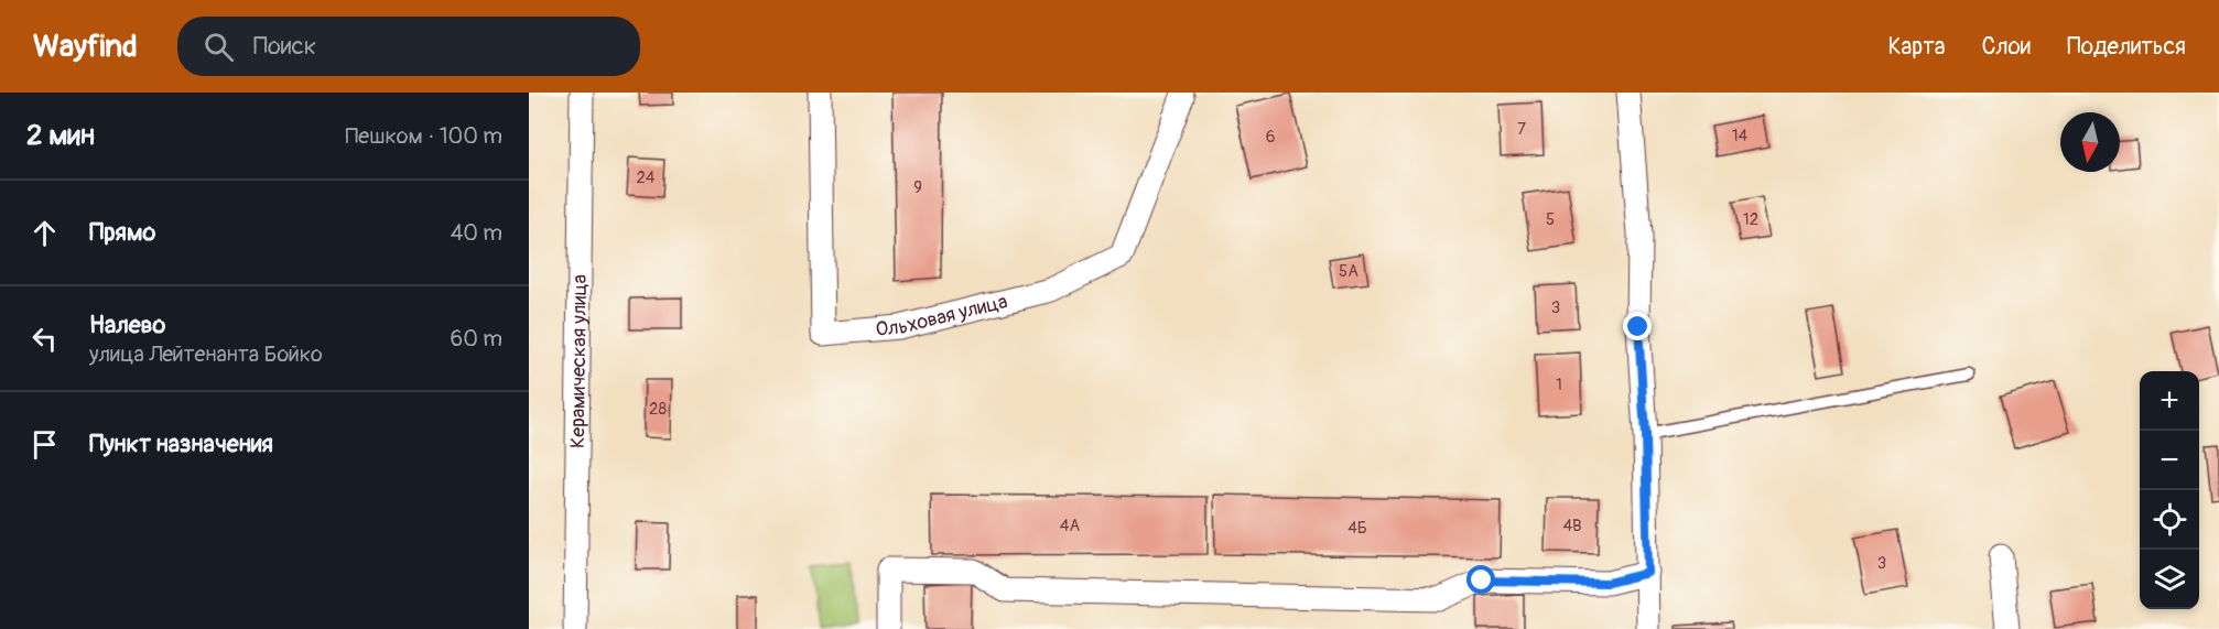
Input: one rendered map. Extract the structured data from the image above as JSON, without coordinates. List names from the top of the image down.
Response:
{
  "streets": {
    "street": ["Ольховая улица", "Керамическая улица"]
  },
  "house_numbers": [
    "7",
    "14",
    "6",
    "24",
    "9",
    "5",
    "12",
    "5А",
    "3",
    "1",
    "28",
    "4А",
    "4В",
    "4Б",
    "3"
  ],
  "north": "bottom",
  "page": {
    "header": "Wayfind",
    "search": "Поиск",
    "nav": ["Карта", "Слои", "Поделиться"],
    "heading": ["2 мин", "Пешком · 100 m"],
    "list": [
      ["Прямо", "40 m"],
      ["Налево", "улица Лейтенанта Бойко", "60 m"],
      "Пункт назначения"
    ],
    "map_buttons": ["+", "−"]
  }
}
